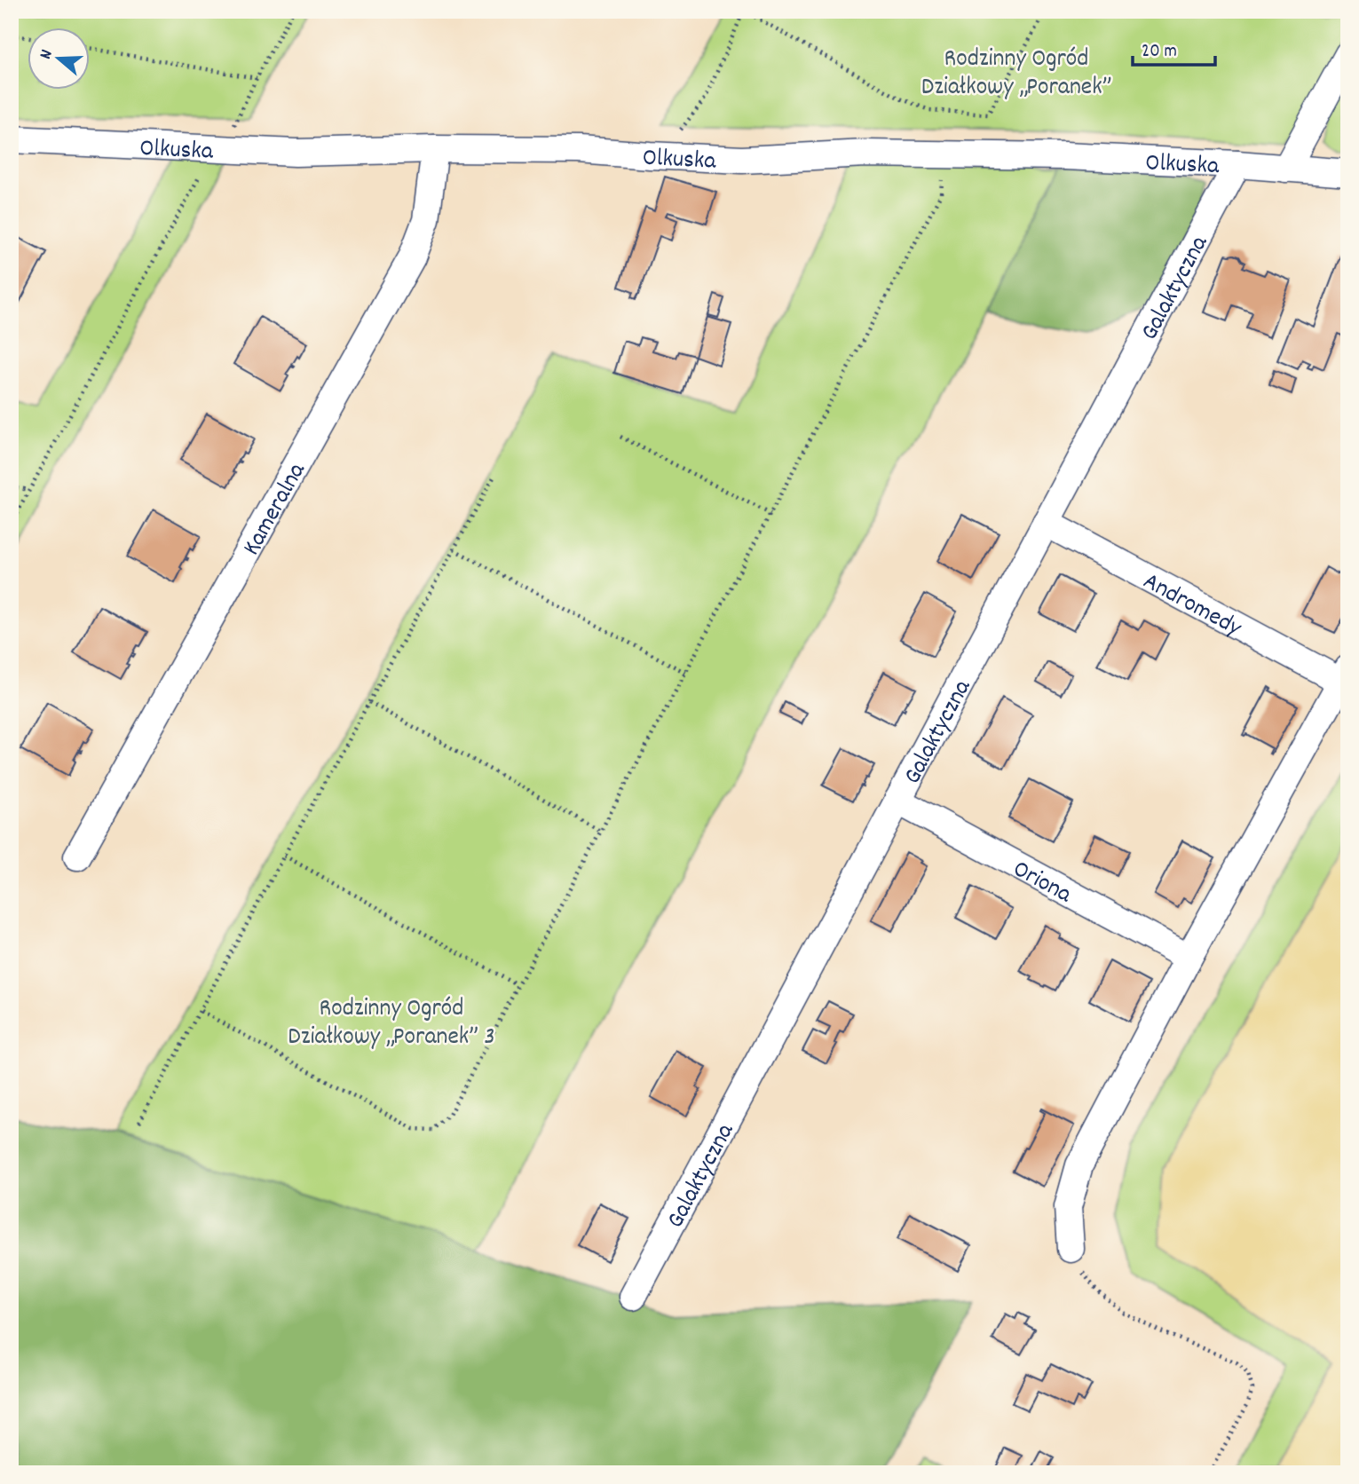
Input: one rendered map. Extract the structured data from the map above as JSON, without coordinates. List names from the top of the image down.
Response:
{
  "streets": {
    "street": [
      "Olkuska",
      "Galaktyczna",
      "Kameralna",
      "Andromedy",
      "Oriona"
    ]
  },
  "crossings": [
    ["Olkuska", "Galaktyczna"],
    ["Olkuska", "Kameralna"],
    ["Galaktyczna", "Andromedy"],
    ["Galaktyczna", "Oriona"]
  ],
  "parks": ["Rodzinny Ogród Działkowy „Poranek”", "Rodzinny Ogród Działkowy „Poranek” 3"],
  "scale_bar": "20 m",
  "north": "left"
}
